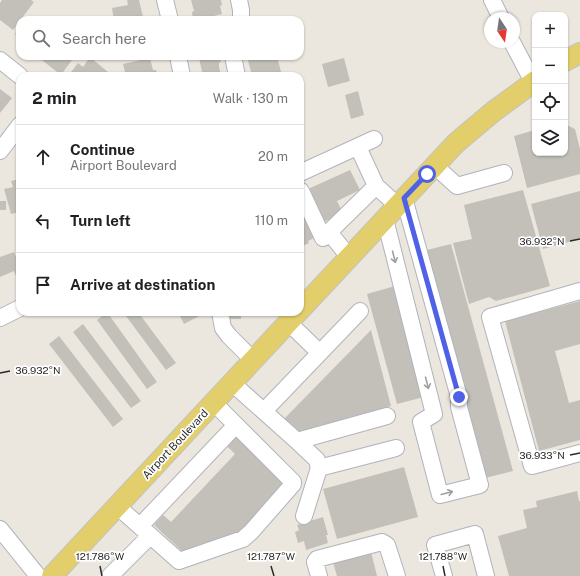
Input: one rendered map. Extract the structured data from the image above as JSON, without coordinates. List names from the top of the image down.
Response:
{
  "streets": {
    "main road": ["Airport Boulevard"]
  },
  "north": "bottom",
  "page": {
    "map_buttons": ["+", "−"],
    "search": "Search here",
    "heading": ["2 min", "Walk · 130 m"],
    "list": [
      ["Continue", "Airport Boulevard", "20 m"],
      ["Turn left", "110 m"],
      "Arrive at destination"
    ]
  },
  "coordinates": [
    "36.932°N",
    "36.933°N",
    "121.786°W",
    "121.787°W",
    "121.788°W"
  ]
}
